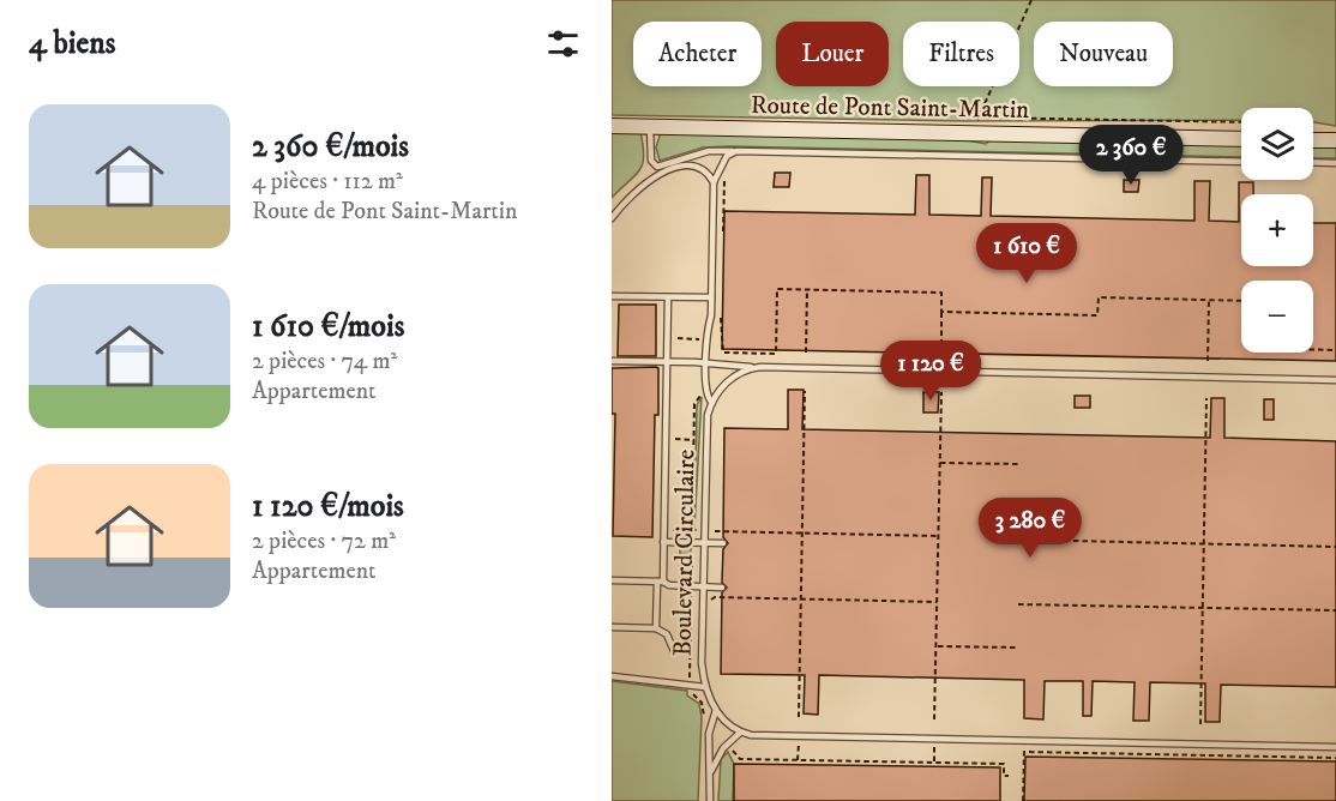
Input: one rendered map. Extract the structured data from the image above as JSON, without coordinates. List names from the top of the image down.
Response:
{
  "streets": {
    "main road": ["Route de Pont Saint-Martin"],
    "lane": ["Boulevard Circulaire"]
  },
  "page": {
    "heading": "4 biens",
    "chip": [
      "Acheter",
      "Louer",
      "Filtres",
      "Nouveau"
    ],
    "list": [
      {
        "name": "2 360 €/mois",
        "note": "4 pièces · 112 m² · Route de Pont Saint-Martin"
      },
      {
        "name": "1 610 €/mois",
        "note": "2 pièces · 74 m² · Appartement"
      },
      {
        "name": "1 120 €/mois",
        "note": "2 pièces · 72 m² · Appartement"
      }
    ],
    "map_buttons": ["+", "−"],
    "price": [
      "2 360 €",
      "1 610 €",
      "1 120 €",
      "3 280 €"
    ]
  }
}
